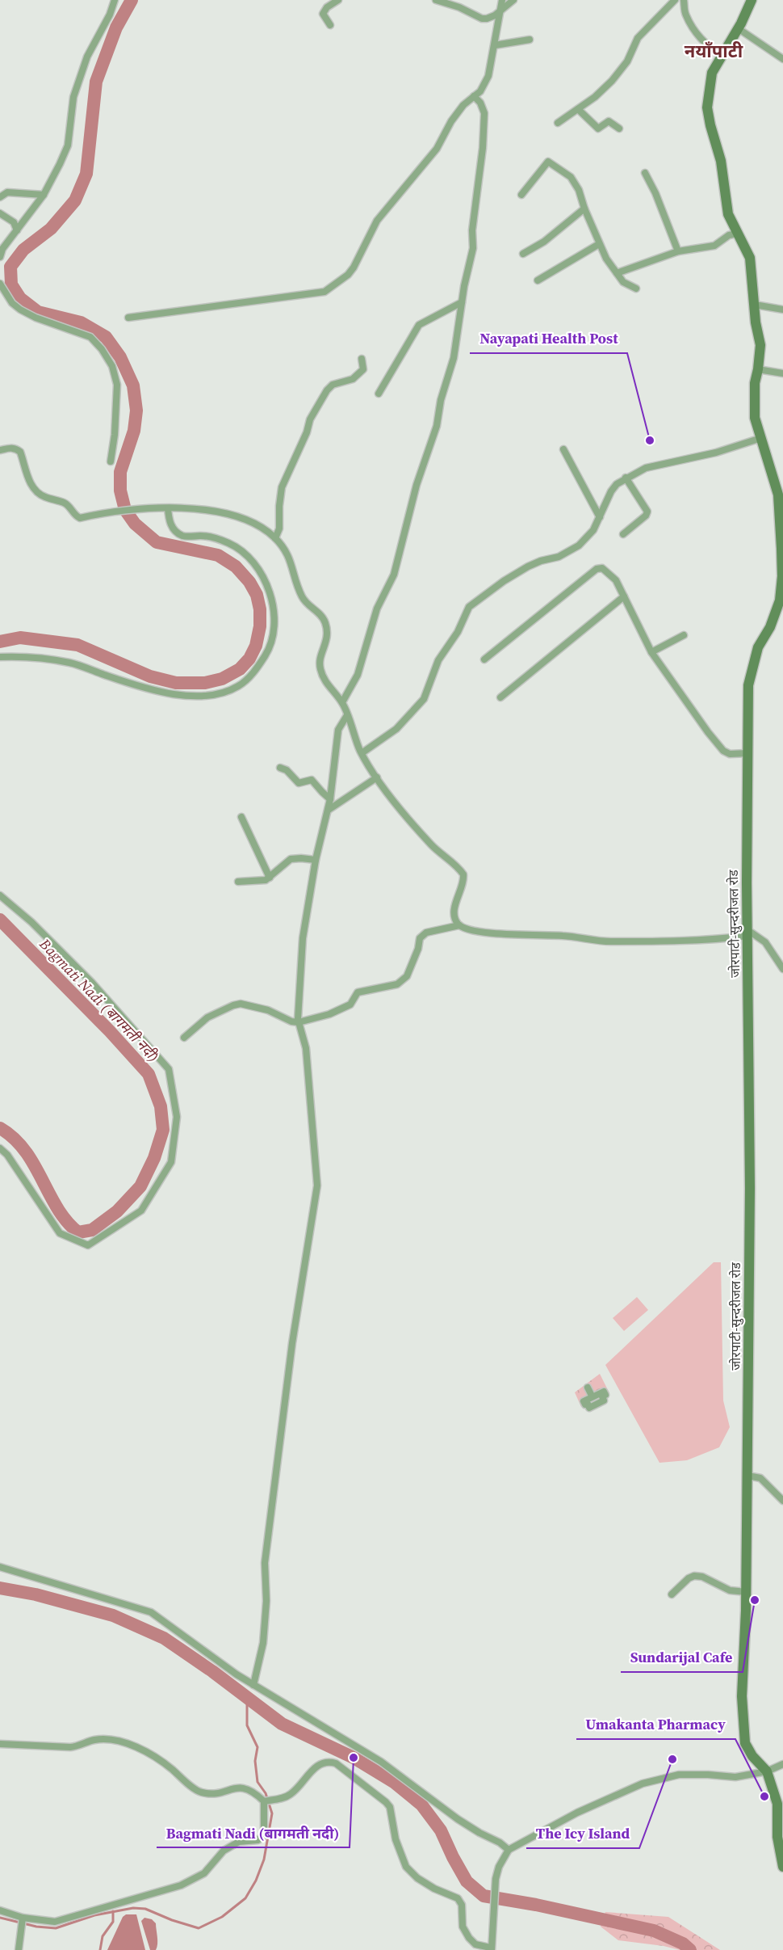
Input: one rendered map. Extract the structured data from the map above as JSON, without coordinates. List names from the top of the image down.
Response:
{
  "streets": {
    "main road": ["जोरपाटी-सुन्दरीजल रोड"]
  },
  "districts": ["नयाँपाटी"],
  "water": ["Bagmati Nadi (बागमती नदी)"],
  "places": [
    "Nayapati Health Post",
    "Sundarijal Cafe",
    "Bagmati Nadi (बागमती नदी)",
    "The Icy Island",
    "Umakanta Pharmacy"
  ]
}
